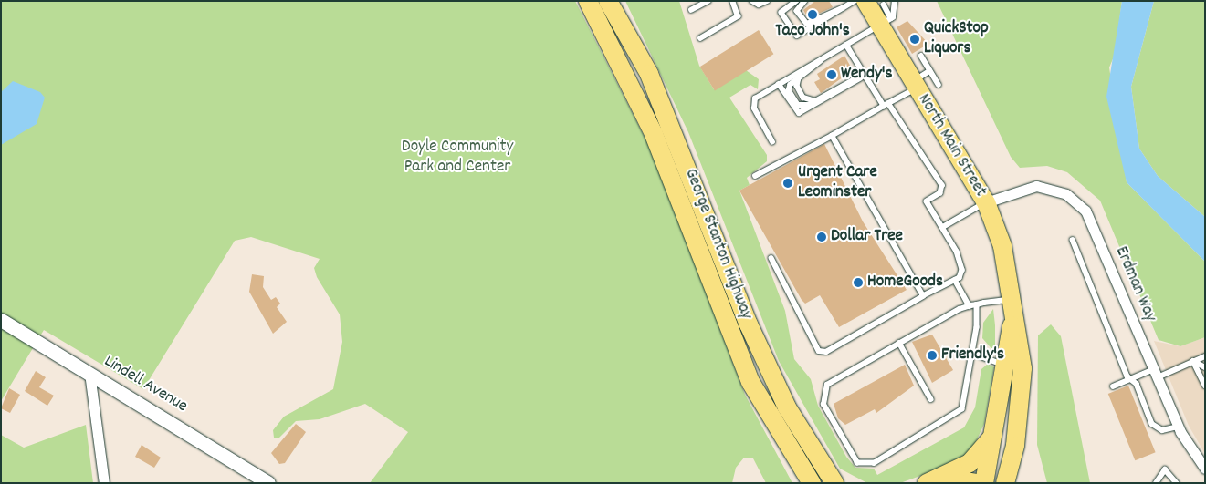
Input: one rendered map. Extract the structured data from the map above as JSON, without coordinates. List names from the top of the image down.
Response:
{
  "streets": {
    "highway": ["North Main Street", "George Stanton Highway"],
    "street": ["Erdman Way", "Lindell Avenue"]
  },
  "crossings": [
    ["North Main Street", "Erdman Way"]
  ],
  "parks": ["Doyle Community Park and Center"],
  "places": [
    "Taco John's",
    "QuickStop Liquors",
    "Wendy's",
    "Urgent Care Leominster",
    "Dollar Tree",
    "HomeGoods",
    "Friendly's"
  ]
}
